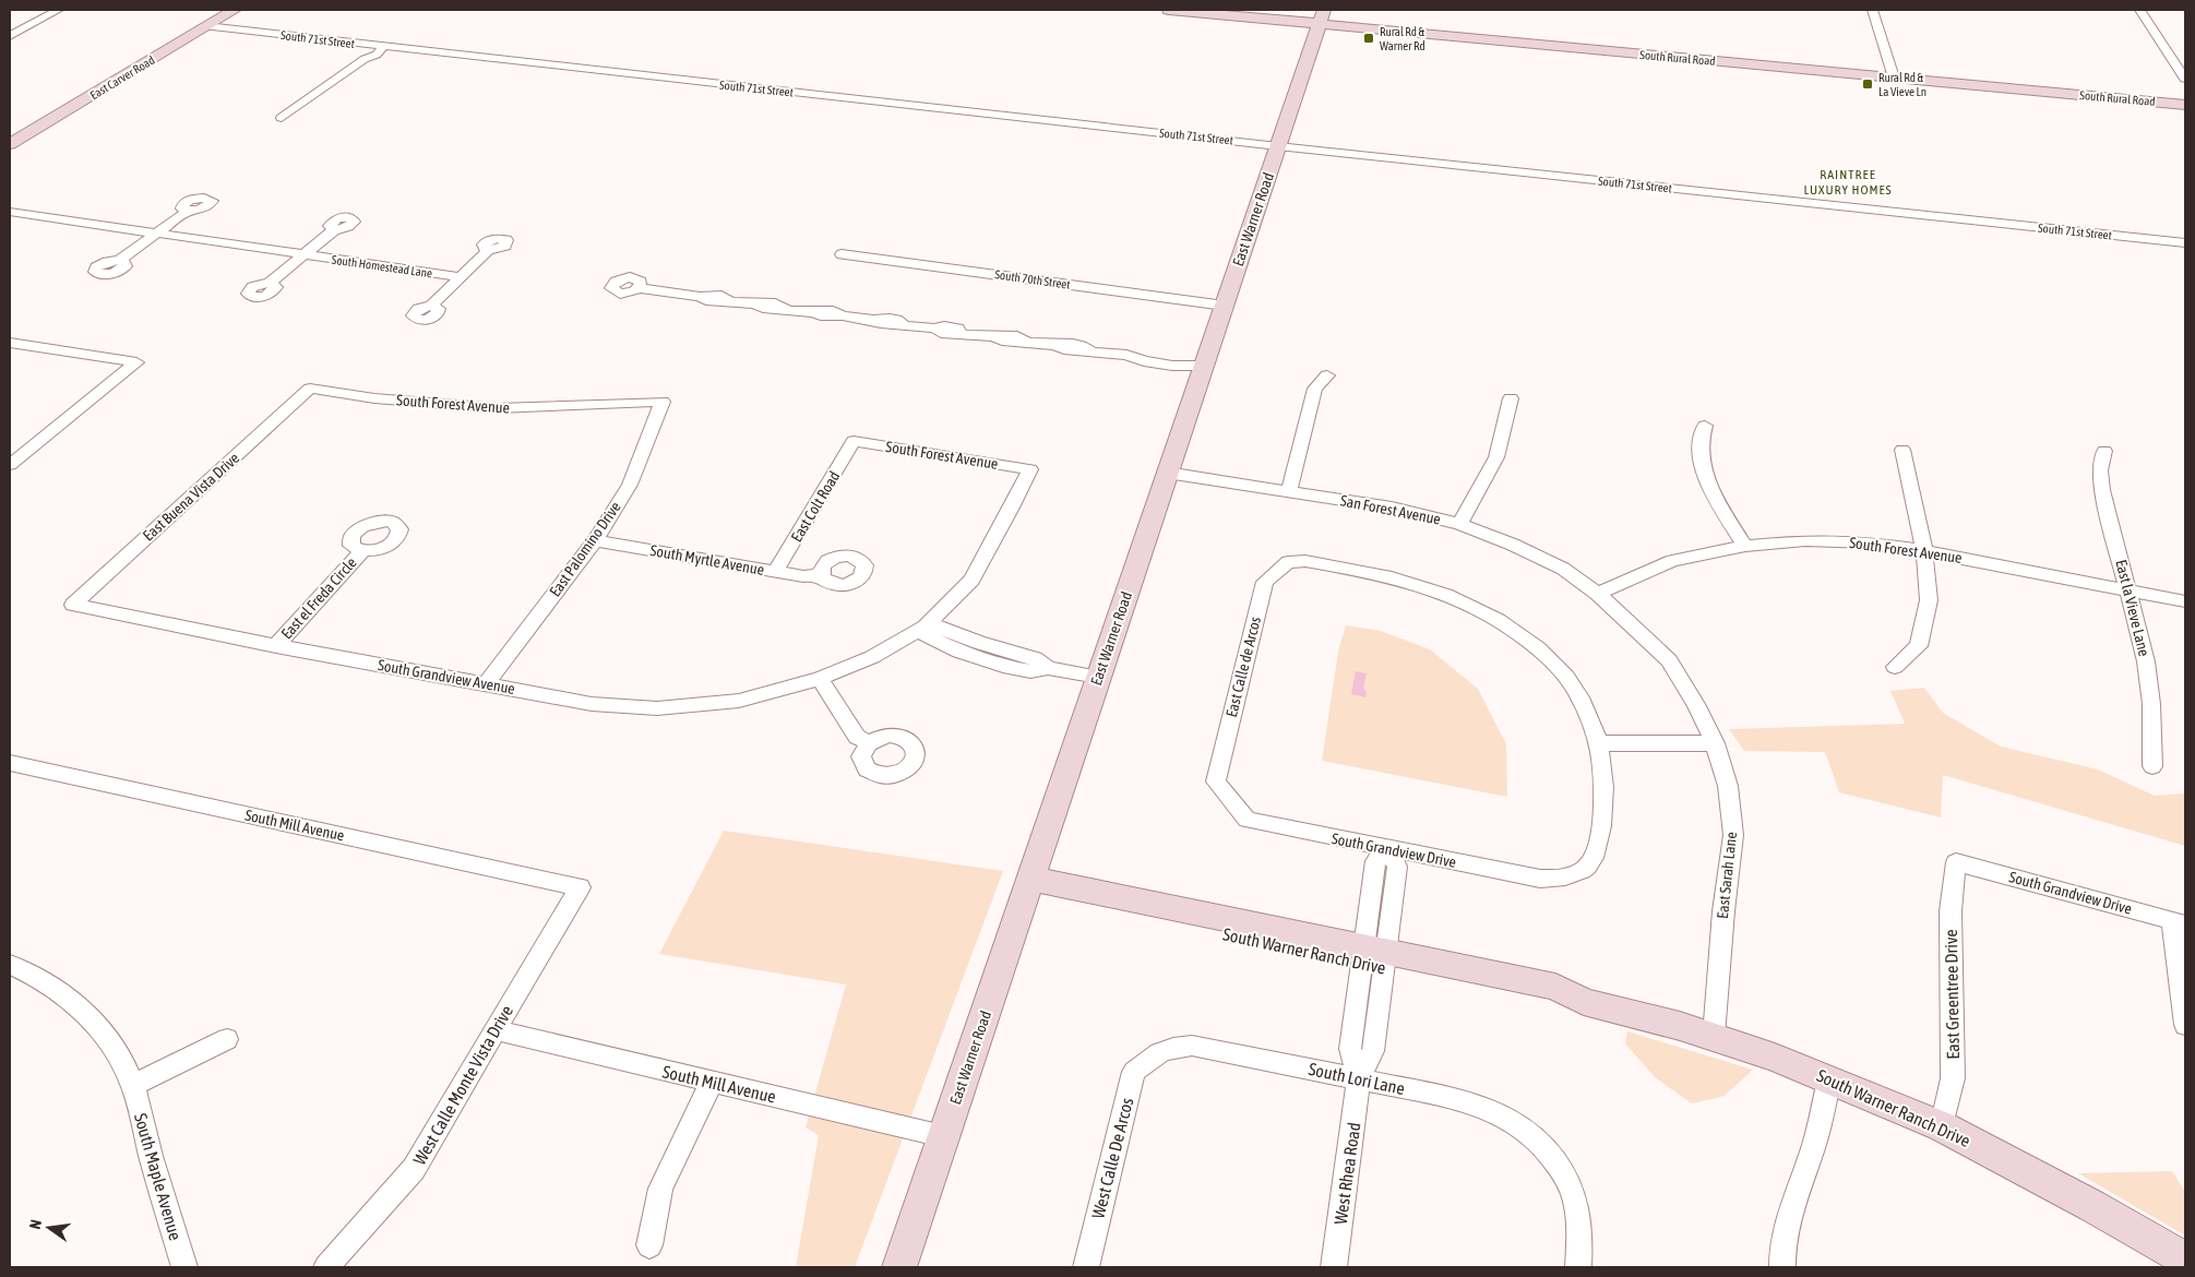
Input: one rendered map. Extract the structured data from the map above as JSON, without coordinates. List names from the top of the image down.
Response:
{
  "streets": {
    "main road": [
      "South Rural Road",
      "East Carver Road",
      "East Warner Road",
      "South Warner Ranch Drive"
    ],
    "street": [
      "South 71st Street",
      "South Homestead Lane",
      "South 70th Street",
      "South Forest Avenue",
      "East Buena Vista Drive",
      "East Colt Road",
      "San Forest Avenue",
      "East Palomino Drive",
      "South Myrtle Avenue",
      "East el Freda Circle",
      "East la Vieve Lane",
      "East Calle de Arcos",
      "South Grandview Avenue",
      "South Mill Avenue",
      "South Grandview Drive",
      "East Sarah Lane",
      "East Greentree Drive",
      "South Lori Lane",
      "West Calle Monte Vista Drive",
      "West Calle De Arcos",
      "West Rhea Road",
      "South Maple Avenue"
    ]
  },
  "crossings": [
    ["South 71st Street", "East Carver Road"],
    ["South 71st Street", "East Warner Road"],
    ["South Rural Road", "East Warner Road"],
    ["East Warner Road", "South 70th Street"],
    ["East Warner Road", "San Forest Avenue"],
    ["East Warner Road", "South Mill Avenue"],
    ["East Warner Road", "South Warner Ranch Drive"],
    ["South Forest Avenue", "East Buena Vista Drive"],
    ["South Forest Avenue", "East Colt Road"],
    ["South Forest Avenue", "San Forest Avenue"],
    ["South Forest Avenue", "East Palomino Drive"],
    ["South Forest Avenue", "East la Vieve Lane"],
    ["South Forest Avenue", "South Grandview Avenue"],
    ["South Forest Avenue", "East Sarah Lane"],
    ["East Buena Vista Drive", "South Grandview Avenue"],
    ["East Colt Road", "South Myrtle Avenue"],
    ["San Forest Avenue", "East Sarah Lane"],
    ["East Palomino Drive", "South Myrtle Avenue"],
    ["East Palomino Drive", "South Grandview Avenue"],
    ["East el Freda Circle", "South Grandview Avenue"],
    ["East Calle de Arcos", "South Grandview Drive"],
    ["South Mill Avenue", "West Calle Monte Vista Drive"],
    ["South Grandview Drive", "East Greentree Drive"],
    ["South Grandview Drive", "West Rhea Road"],
    ["East Sarah Lane", "South Warner Ranch Drive"],
    ["South Warner Ranch Drive", "East Greentree Drive"],
    ["South Warner Ranch Drive", "West Rhea Road"],
    ["South Lori Lane", "West Calle De Arcos"],
    ["South Lori Lane", "West Rhea Road"]
  ],
  "districts": ["RAINTREE LUXURY HOMES"],
  "places": {
    "transit": ["Rural Rd & Warner Rd", "Rural Rd & La Vieve Ln"]
  },
  "north": "left"
}
